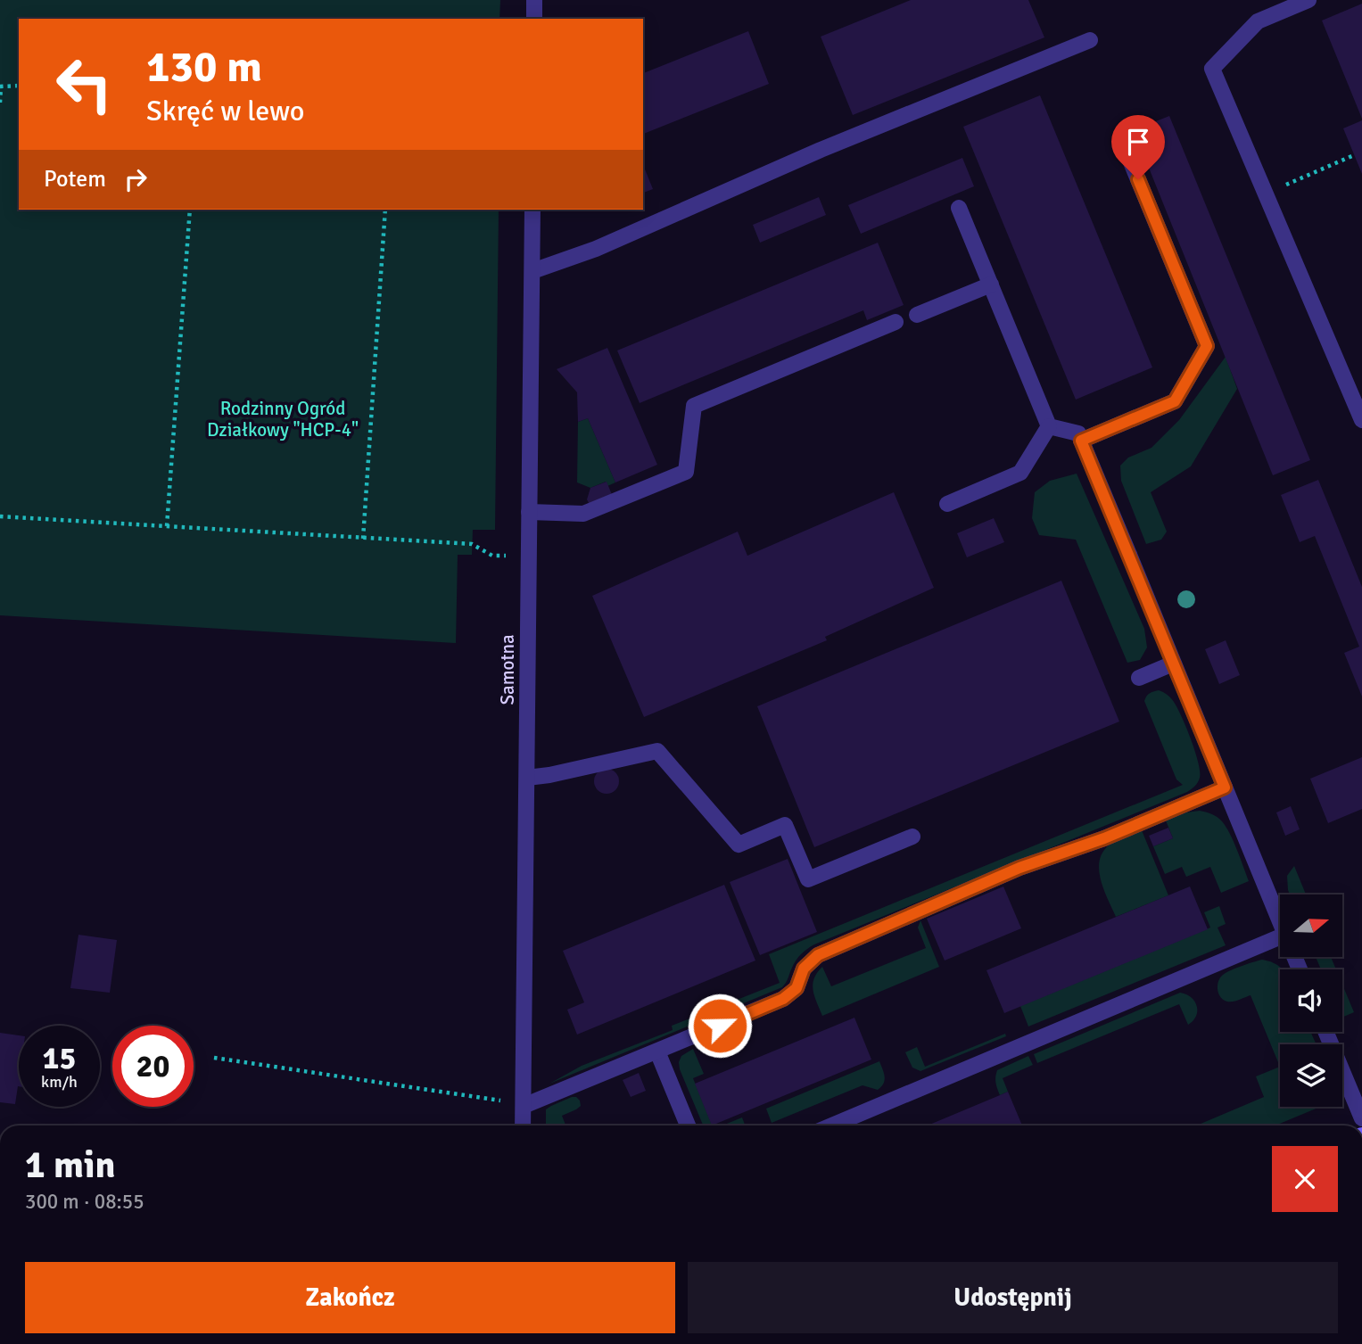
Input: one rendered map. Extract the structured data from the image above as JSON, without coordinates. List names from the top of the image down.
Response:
{
  "streets": {
    "street": ["Samotna"]
  },
  "parks": ["Rodzinny Ogród Działkowy \"HCP-4\""],
  "north": "right",
  "page": {
    "turn": ["130 m", "Skręć w lewo"],
    "then": "Potem",
    "speed": "15 km/h",
    "limit": "20",
    "heading": ["1 min", "300 m · 08:55"],
    "buttons": ["Zakończ", "Udostępnij"]
  }
}
